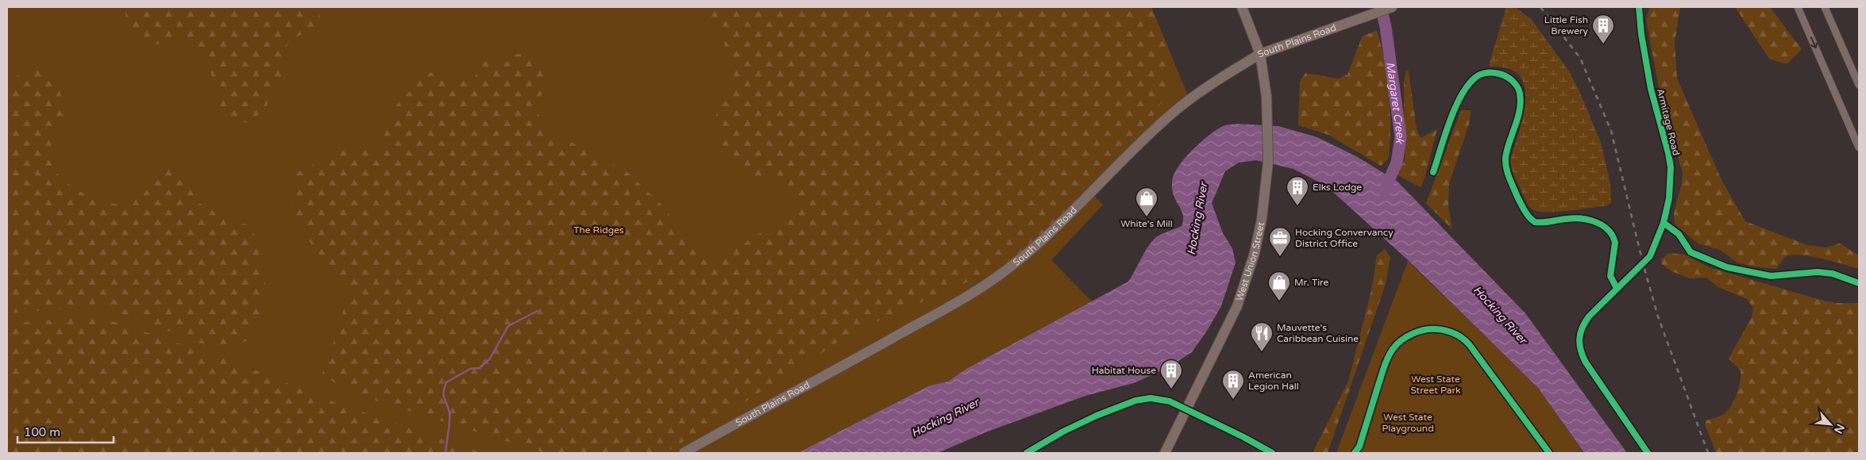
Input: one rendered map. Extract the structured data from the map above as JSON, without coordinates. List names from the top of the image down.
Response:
{
  "streets": {
    "main road": ["South Plains Road", "West Union Street"],
    "street": ["Armitage Road"]
  },
  "crossings": [
    ["South Plains Road", "West Union Street"]
  ],
  "water": ["Margaret Creek", "Hocking River"],
  "parks": ["The Ridges", "West State Street Park", "West State Playground"],
  "places": {
    "building": [
      "Little Fish Brewery",
      "Elks Lodge",
      "Habitat House",
      "American Legion Hall"
    ],
    "shop": ["White's Mill", "Mr. Tire"],
    "office": ["Hocking Convervancy District Office"],
    "restaurant": ["Mauvette's Caribbean Cuisine"]
  },
  "scale_bar": "100 m",
  "north": "bottom right"
}
